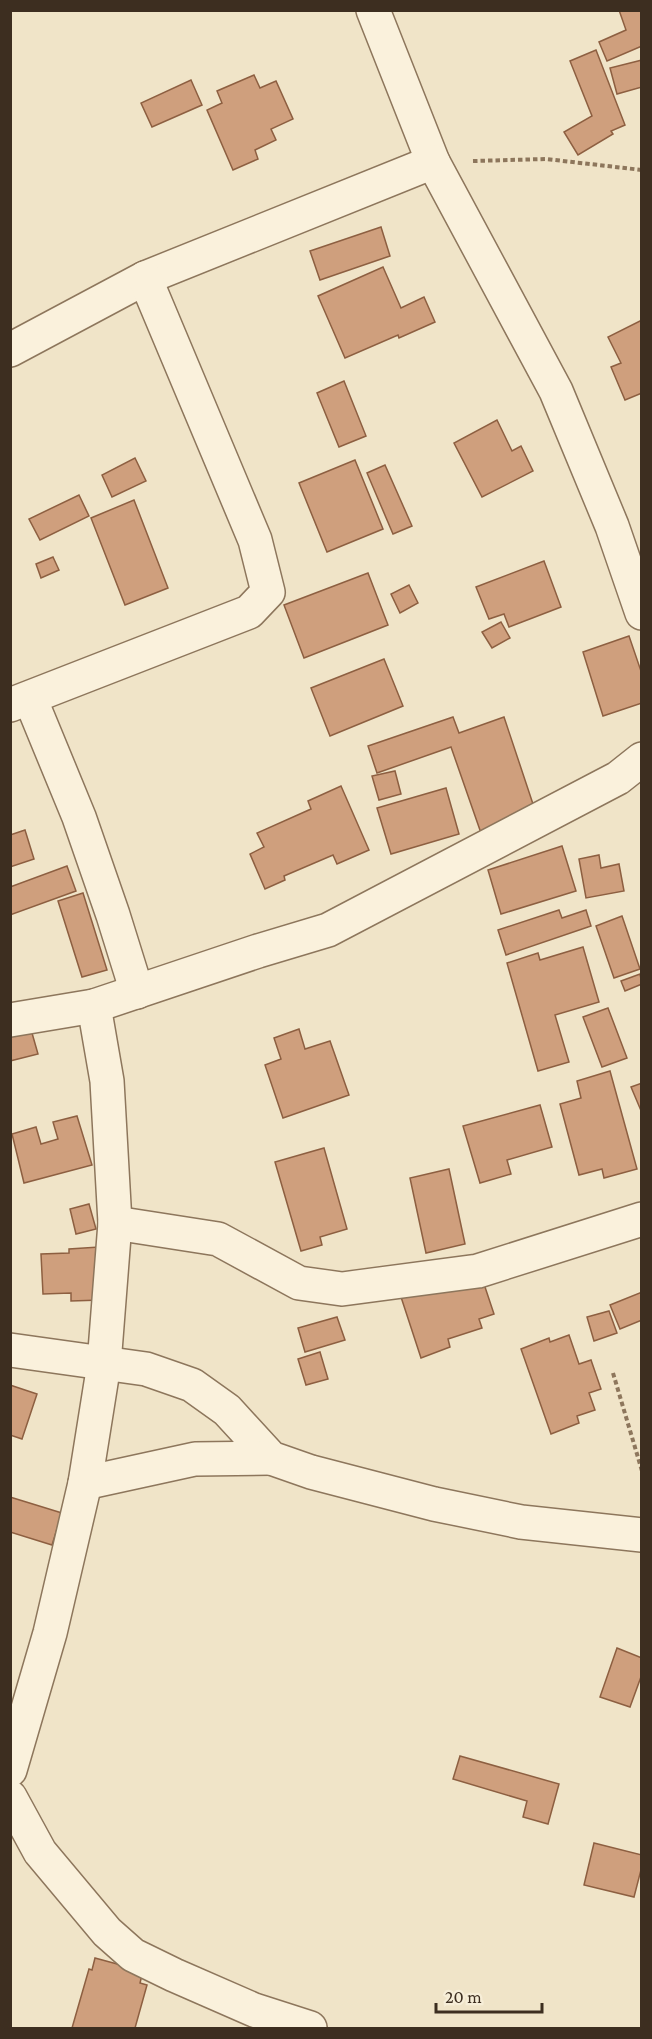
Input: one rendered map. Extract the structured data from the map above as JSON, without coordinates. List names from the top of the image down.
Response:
{
  "scale_bar": "20 m"
}
